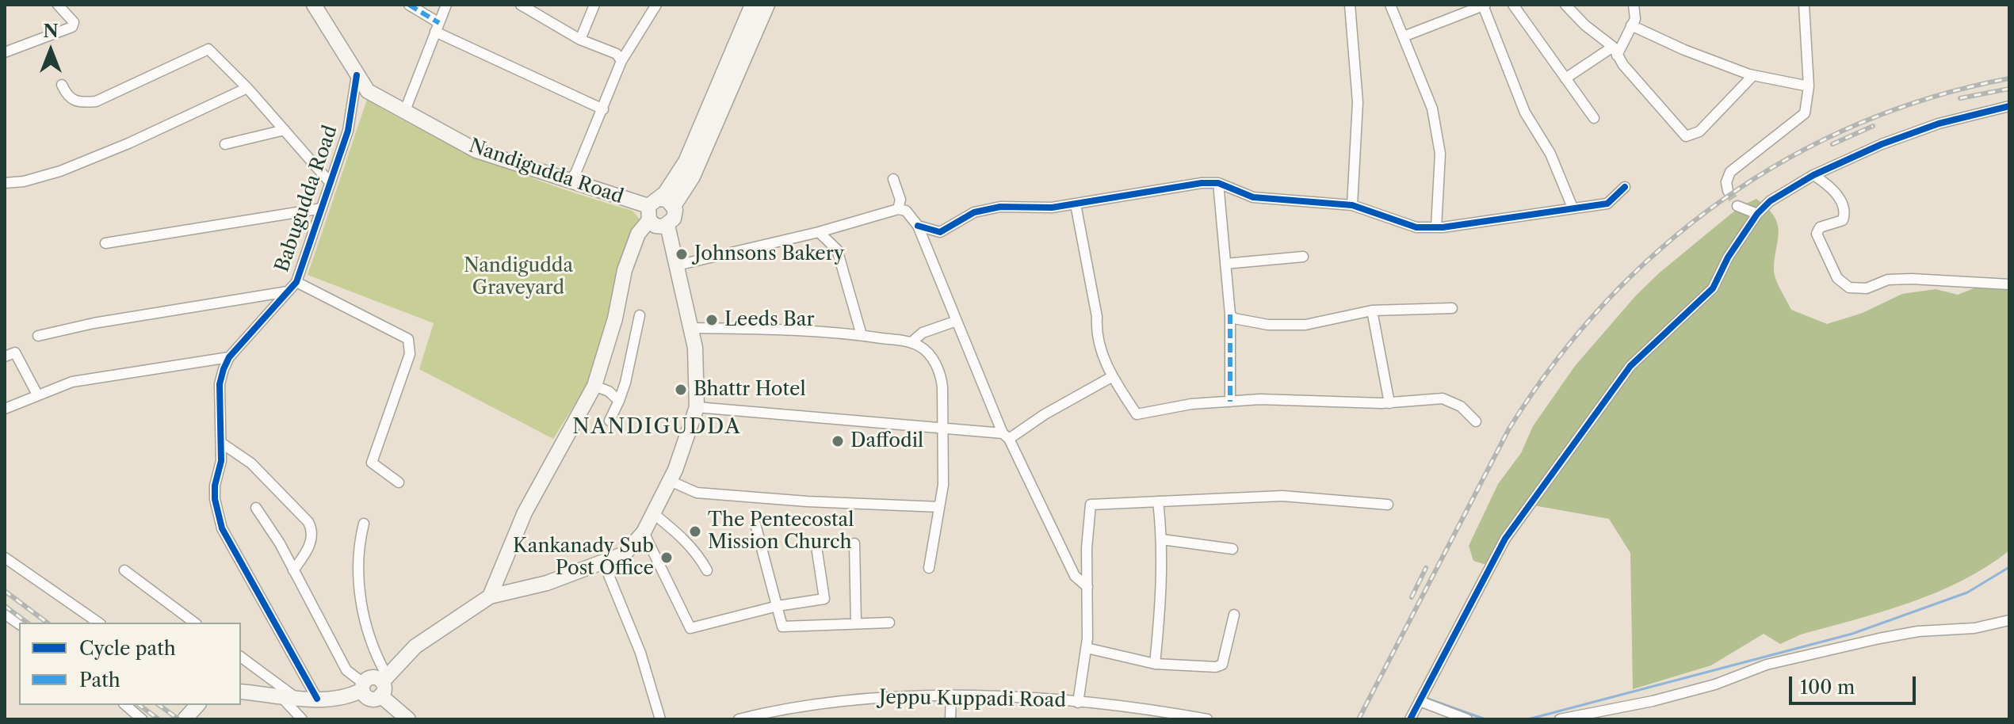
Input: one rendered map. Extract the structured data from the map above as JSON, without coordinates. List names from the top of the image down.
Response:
{
  "streets": {
    "main road": ["Nandigudda Road"],
    "street": ["Babugudda Road", "Jeppu Kuppadi Road"]
  },
  "crossings": [
    ["Nandigudda Road", "Babugudda Road"]
  ],
  "districts": ["NANDIGUDDA"],
  "parks": ["Nandigudda Graveyard"],
  "places": [
    "Johnsons Bakery",
    "Leeds Bar",
    "Bhattr Hotel",
    "Daffodil",
    "The Pentecostal Mission Church",
    "Kankanady Sub Post Office"
  ],
  "legend": ["Cycle path", "Path"],
  "scale_bar": "100 m",
  "north": "top"
}
